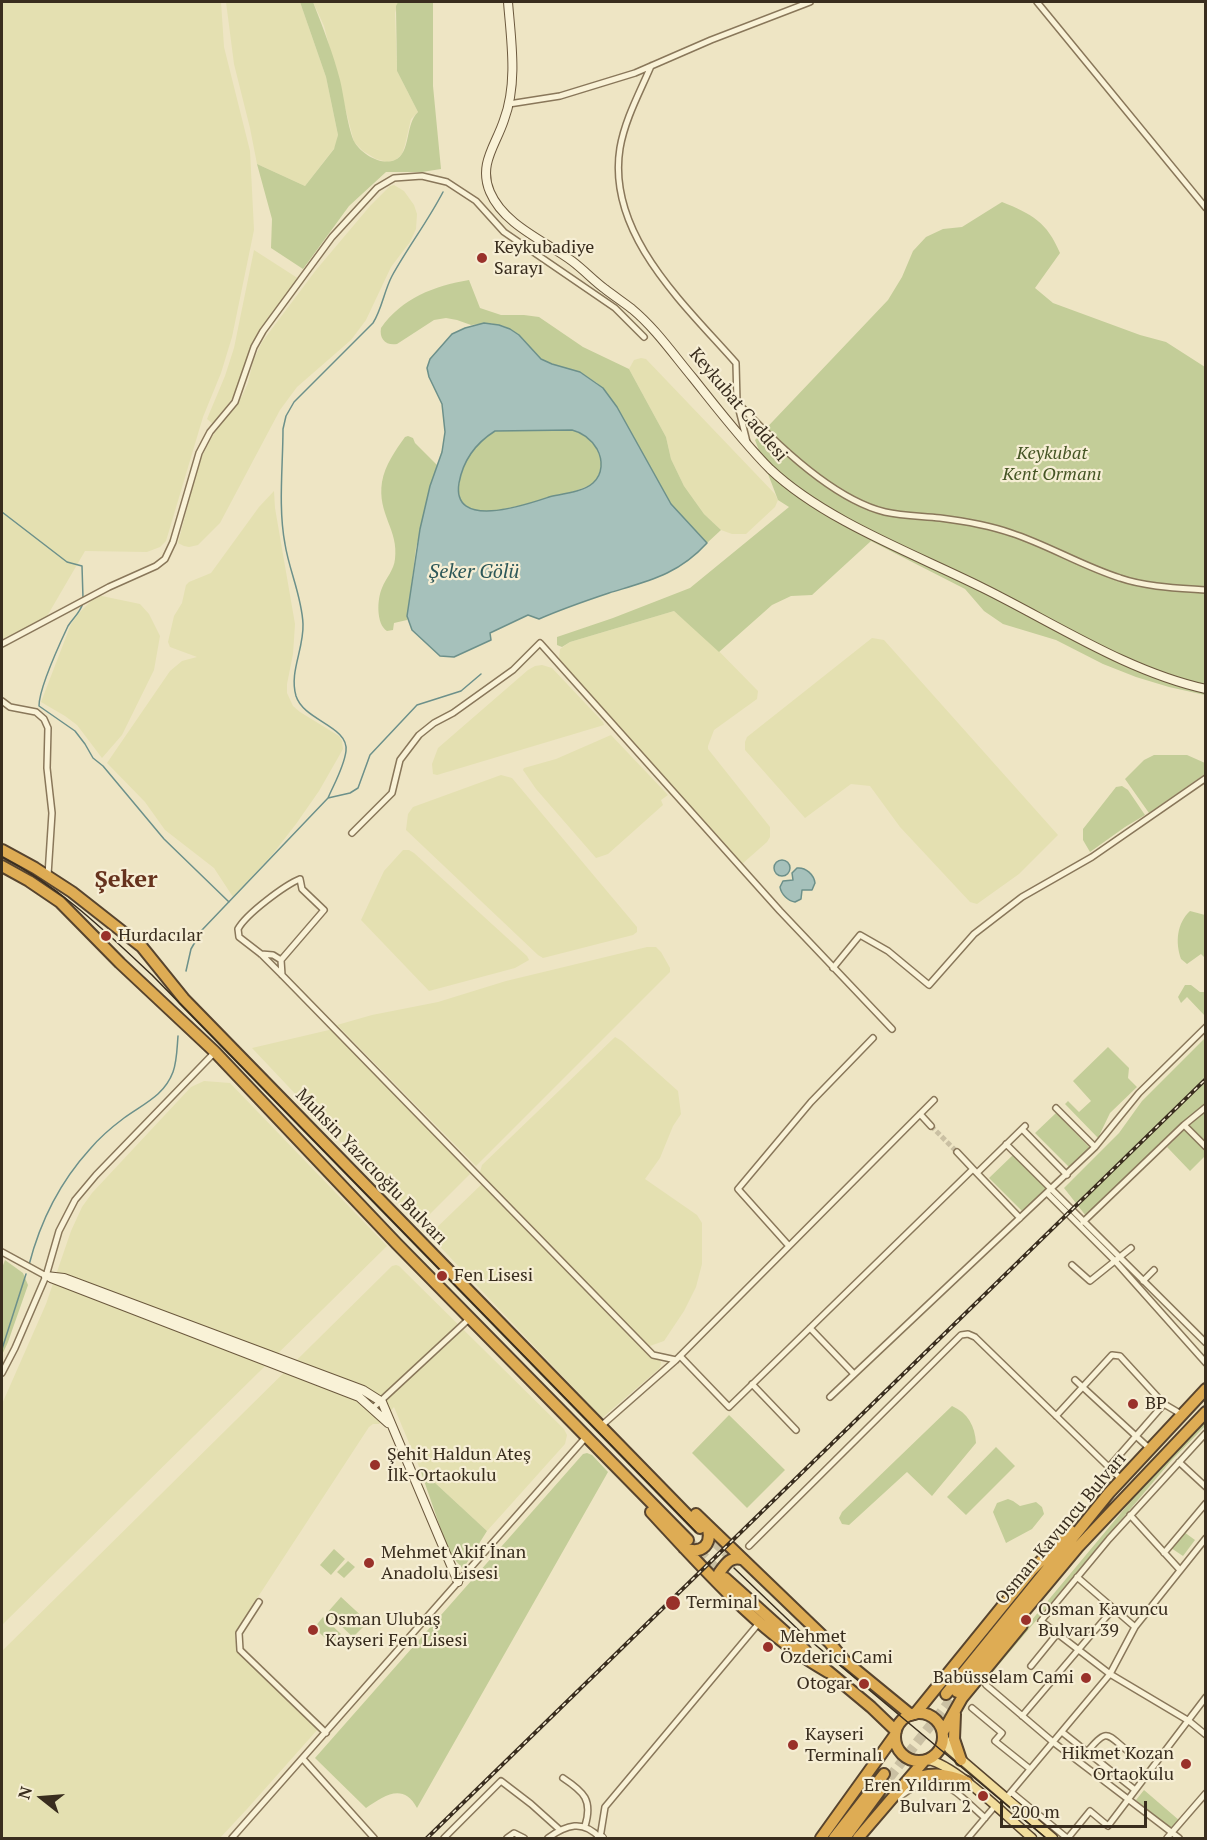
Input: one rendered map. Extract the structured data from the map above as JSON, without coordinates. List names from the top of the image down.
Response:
{
  "streets": {
    "highway": ["Muhsin Yazıcıoğlu Bulvarı", "Osman Kavuncu Bulvarı"],
    "street": ["Keykubat Caddesi"]
  },
  "districts": ["Şeker"],
  "water": ["Şeker Gölü"],
  "parks": ["Keykubat Kent Ormanı"],
  "places": [
    "Keykubadiye Sarayı",
    "Hurdacılar",
    "Fen Lisesi",
    "BP",
    "Şehit Haldun Ateş İlk-Ortaokulu",
    "Mehmet Akif İnan Anadolu Lisesi",
    "Terminal",
    "Osman Kavuncu Bulvarı 39",
    "Osman Ulubaş Kayseri Fen Lisesi",
    "Mehmet Özderici Cami",
    "Babüsselam Cami",
    "Otogar",
    "Kayseri Terminalı",
    "Hikmet Kozan Ortaokulu",
    "Eren Yıldırım Bulvarı 2"
  ],
  "scale_bar": "200 m",
  "north": "left"
}
